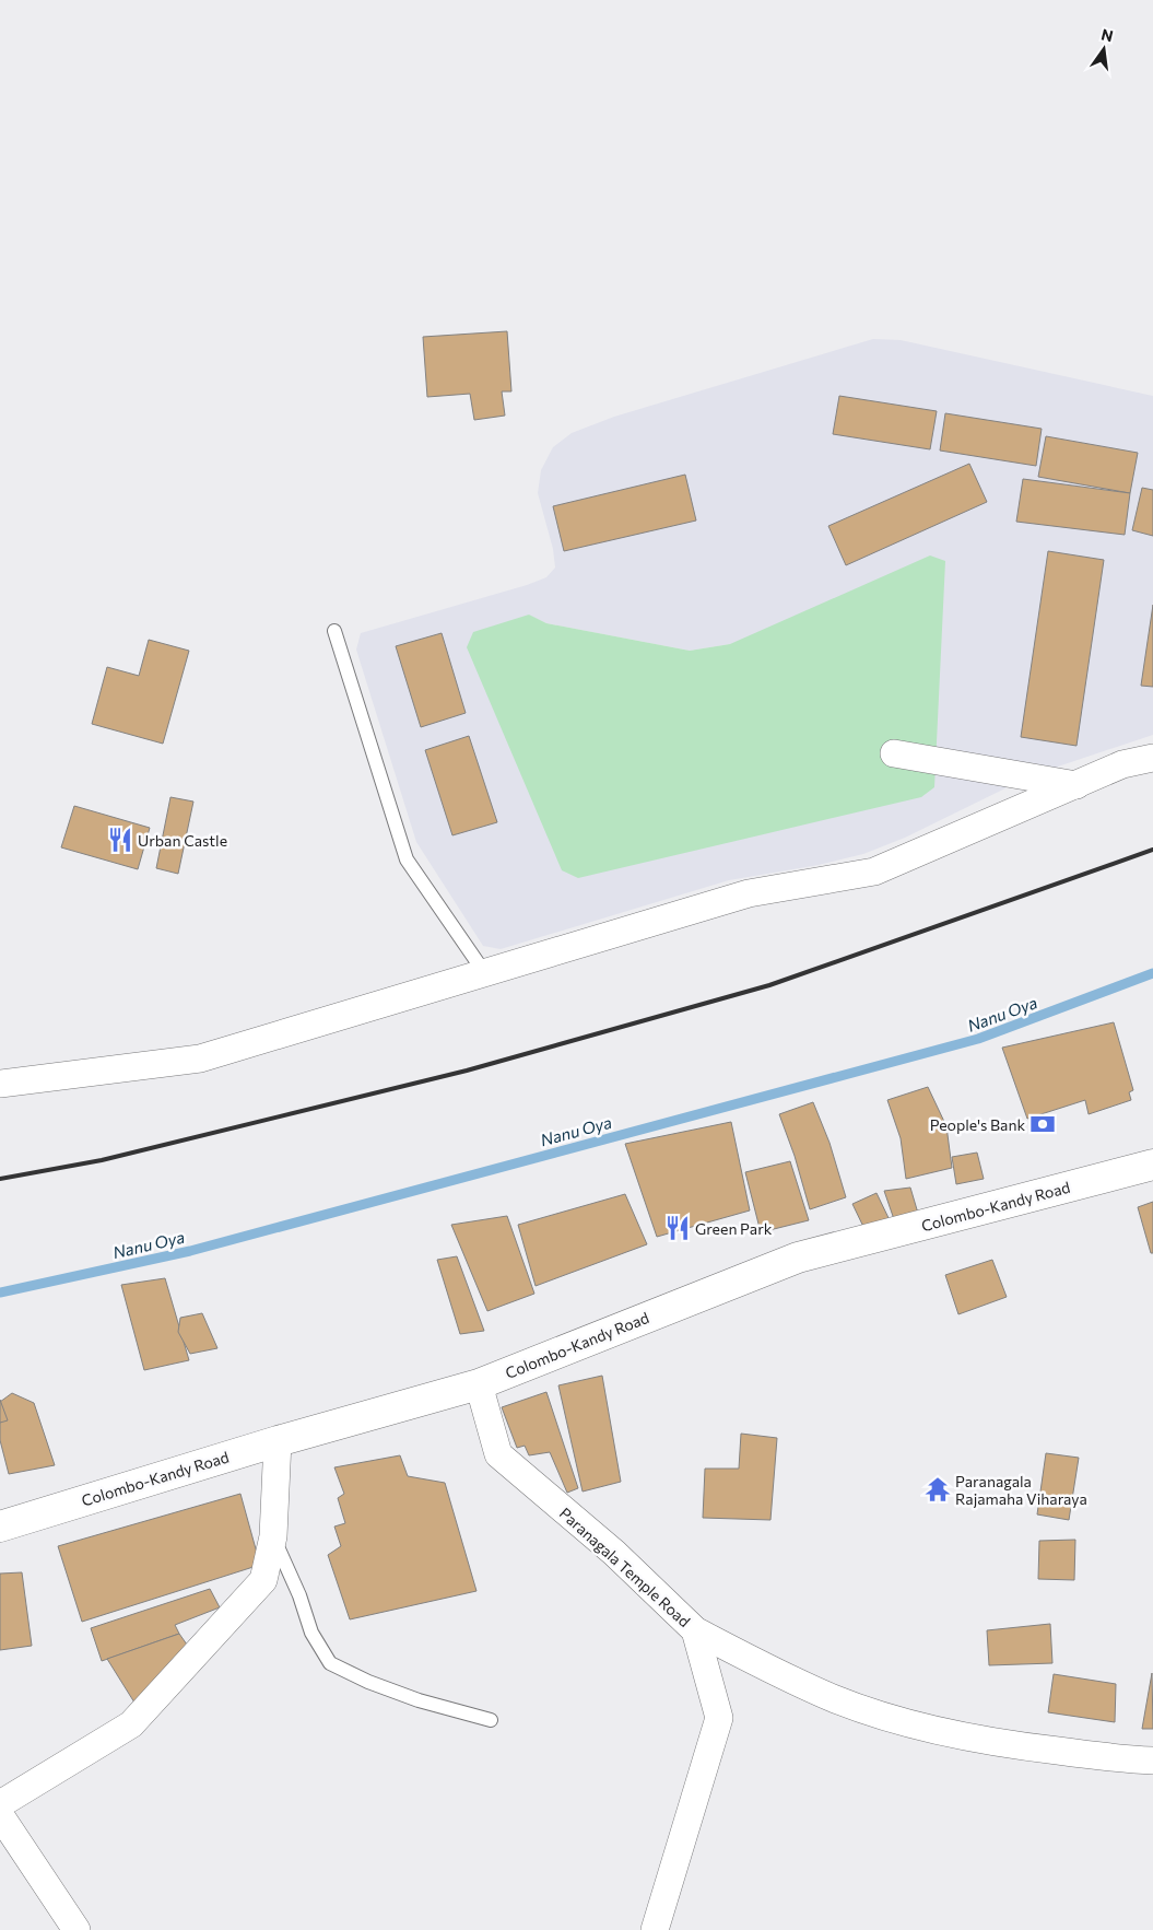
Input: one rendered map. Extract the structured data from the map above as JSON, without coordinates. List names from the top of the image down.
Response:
{
  "streets": {
    "highway": ["Colombo-Kandy Road"],
    "street": ["Paranagala Temple Road"]
  },
  "crossings": [
    ["Colombo-Kandy Road", "Paranagala Temple Road"]
  ],
  "water": ["Nanu Oya"],
  "places": {
    "restaurant": ["Urban Castle", "Green Park"],
    "bank": ["People's Bank"],
    "temple": ["Paranagala Rajamaha Viharaya"]
  },
  "north": "top"
}
